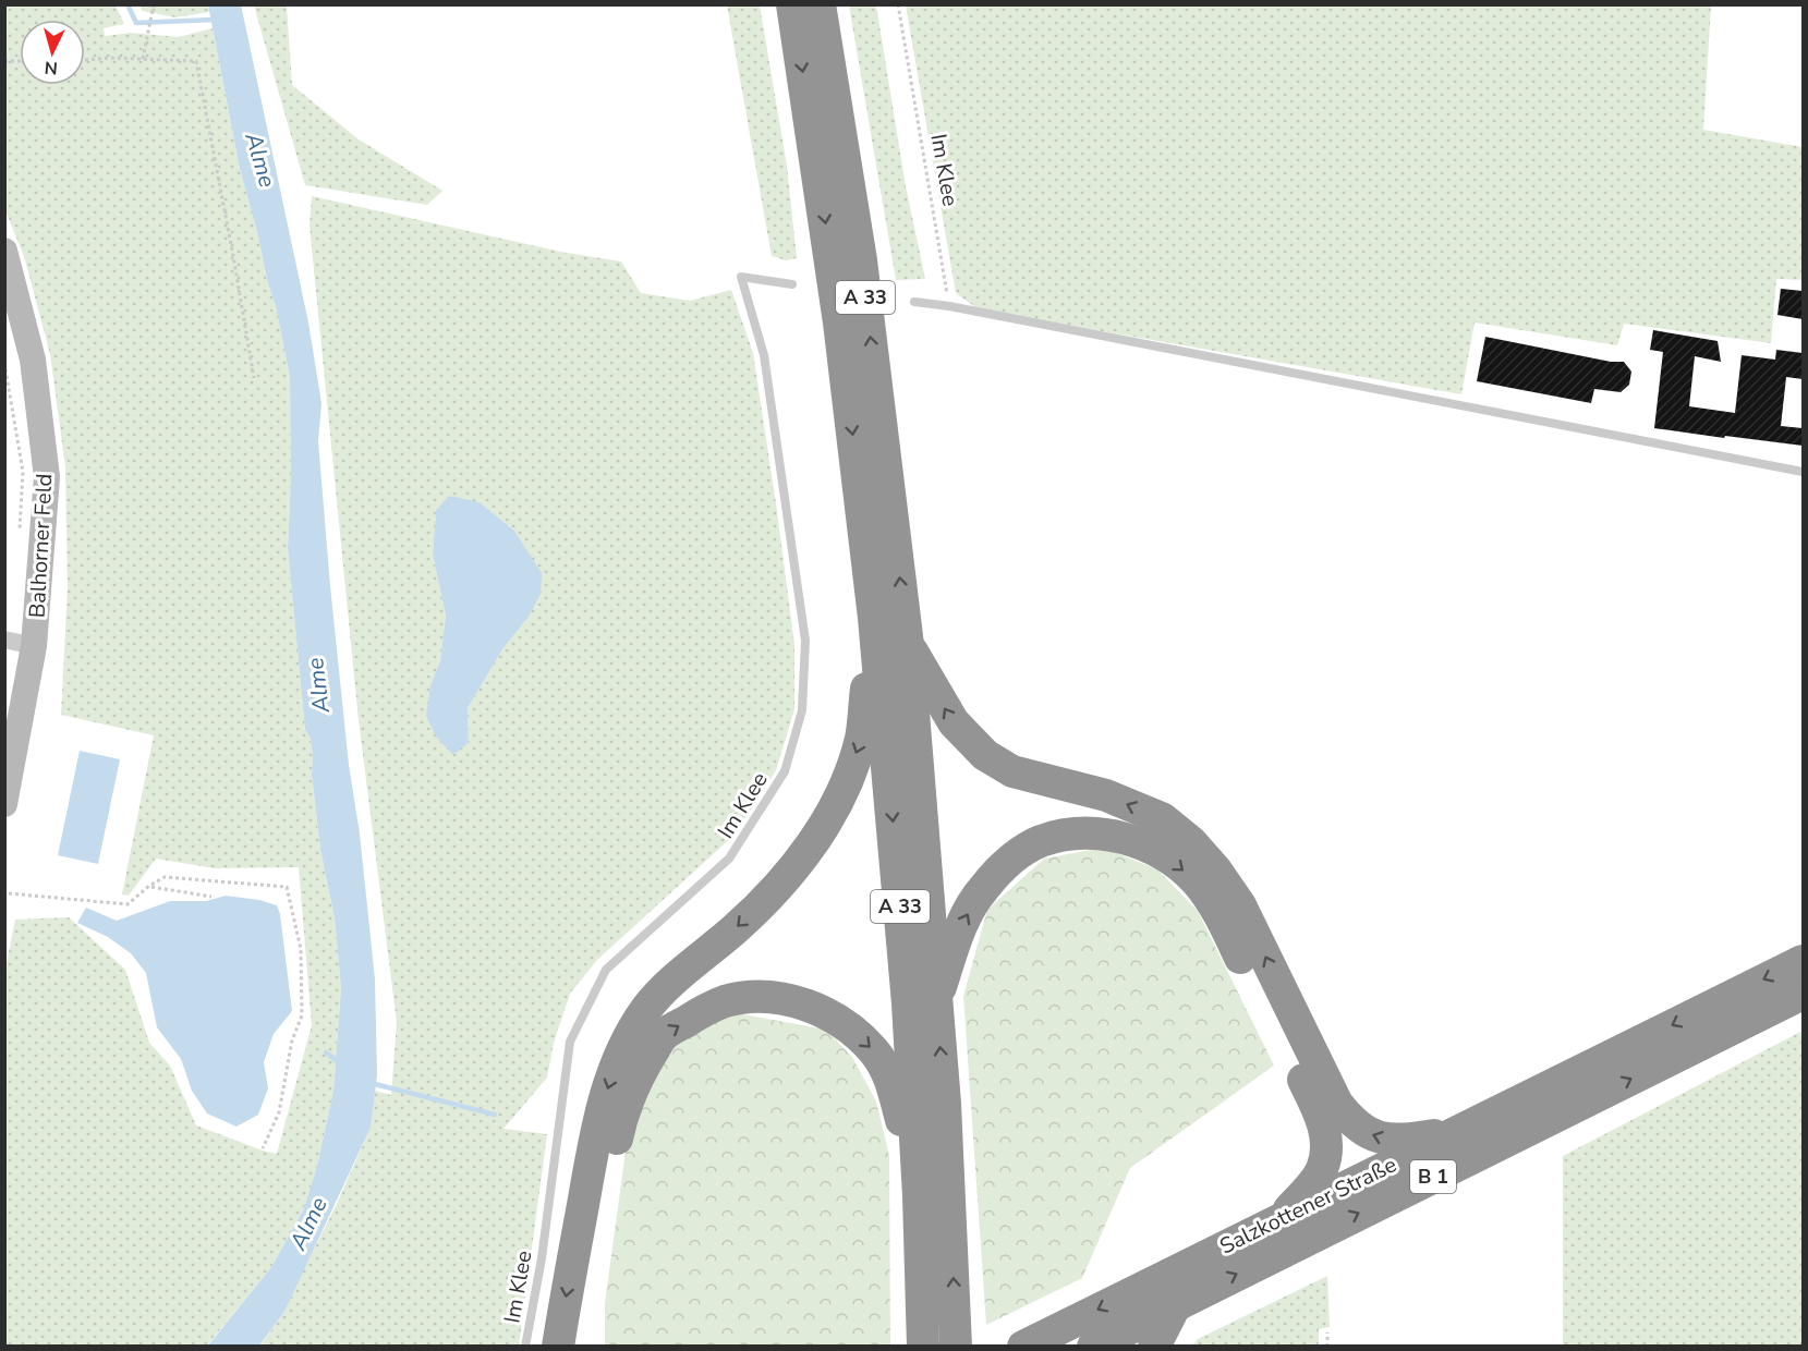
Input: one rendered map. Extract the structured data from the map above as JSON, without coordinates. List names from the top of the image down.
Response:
{
  "streets": {
    "highway": ["A 33", "B 1", "Salzkottener Straße"],
    "street": ["Balhorner Feld"],
    "lane": ["Im Klee"]
  },
  "water": ["Alme"],
  "north": "bottom"
}
